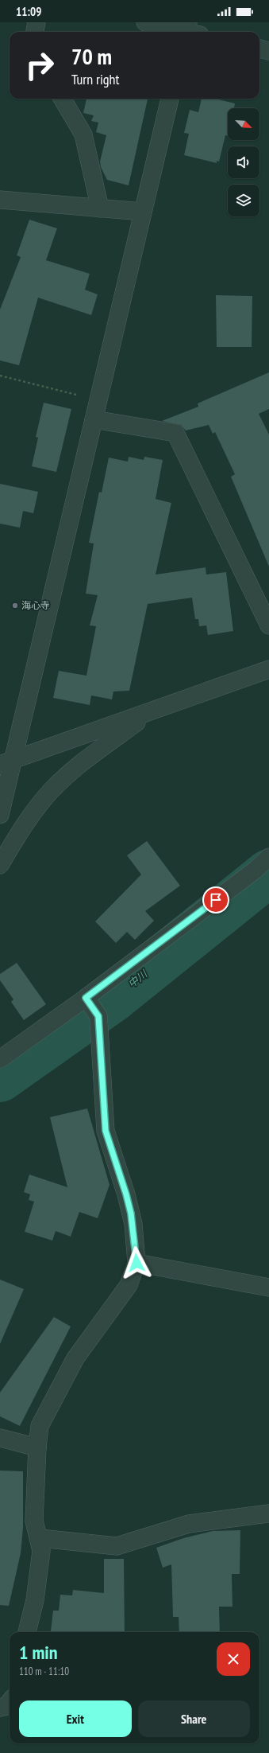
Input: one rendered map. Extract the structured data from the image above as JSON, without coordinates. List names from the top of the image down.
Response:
{
  "water": ["中川"],
  "places": ["海心寺"],
  "north": "bottom right",
  "page": {
    "status": "11:09",
    "turn": ["70 m", "Turn right"],
    "heading": ["1 min", "110 m · 11:10"],
    "buttons": ["Exit", "Share"]
  }
}
